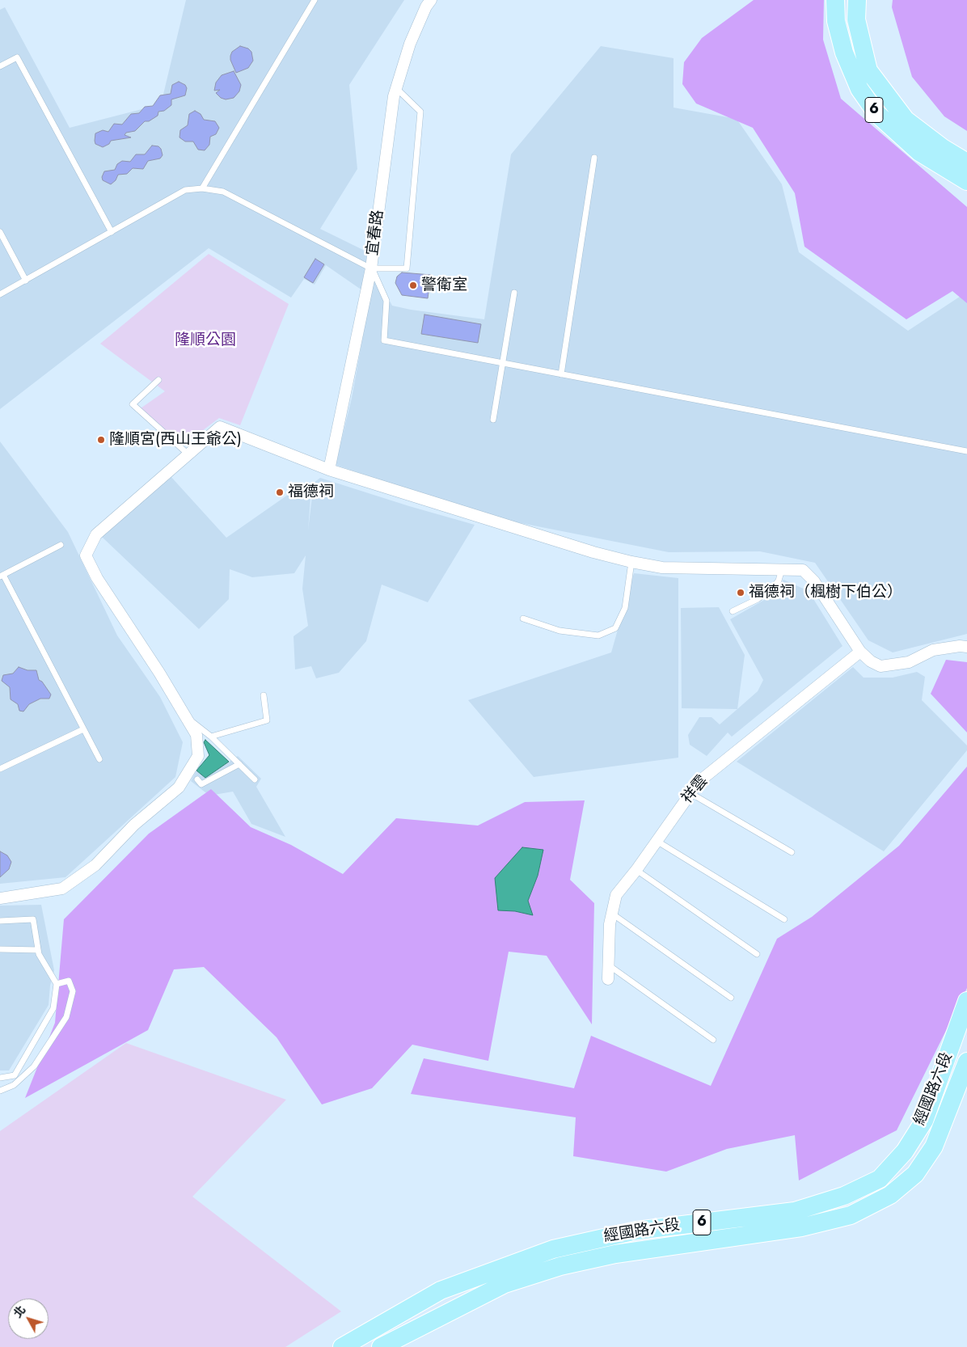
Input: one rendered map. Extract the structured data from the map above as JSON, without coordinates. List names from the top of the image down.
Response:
{
  "streets": {
    "main road": ["6", "經國路六段"],
    "street": ["宜春路", "祥雲"]
  },
  "parks": ["隆順公園"],
  "places": [
    "警衛室",
    "隆順宮(西山王爺公)",
    "福德祠",
    "福德祠（楓樹下伯公）"
  ],
  "north": "top left"
}
